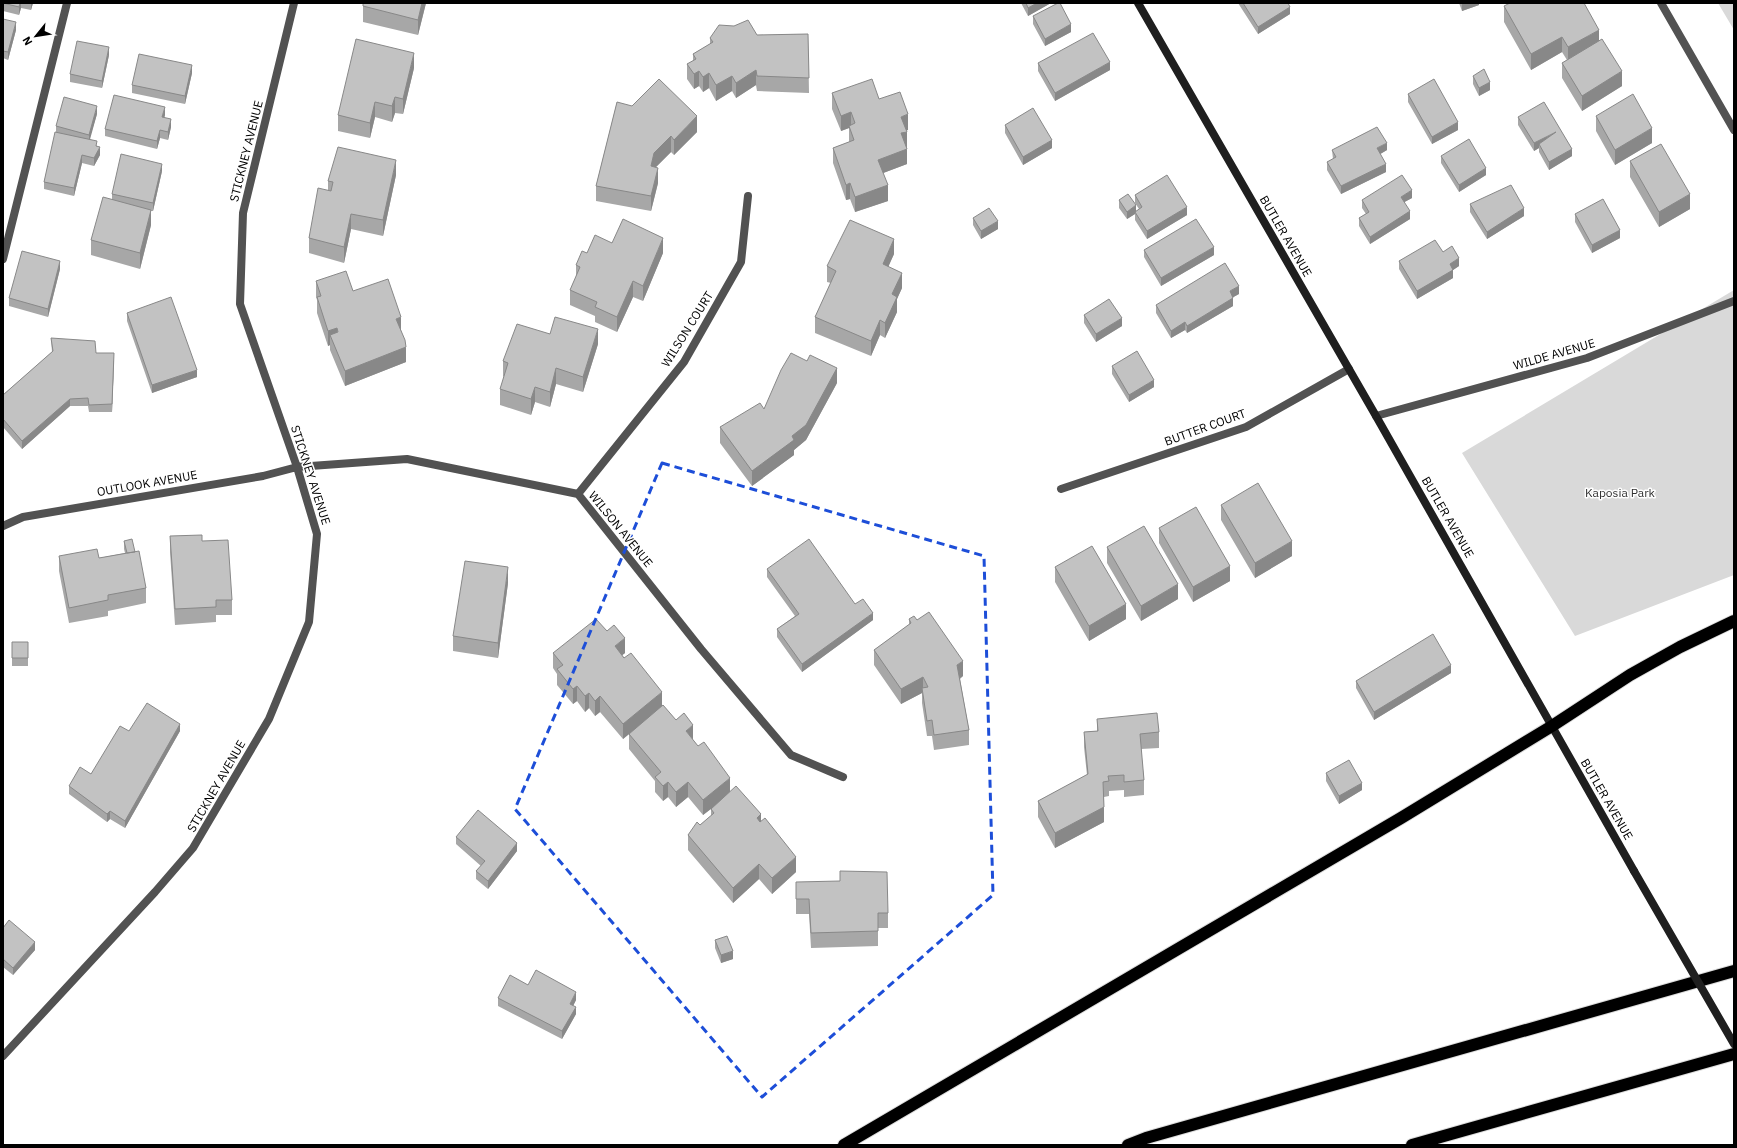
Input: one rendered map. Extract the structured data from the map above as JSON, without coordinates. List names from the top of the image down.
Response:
{
  "streets": {
    "street": [
      "STICKNEY AVENUE",
      "BUTLER AVENUE",
      "WILSON COURT",
      "WILDE AVENUE",
      "BUTTER COURT",
      "OUTLOOK AVENUE",
      "WILSON AVENUE"
    ]
  },
  "crossings": [
    ["STICKNEY AVENUE", "OUTLOOK AVENUE"],
    ["STICKNEY AVENUE", "WILSON AVENUE"],
    ["BUTLER AVENUE", "WILDE AVENUE"],
    ["BUTLER AVENUE", "BUTTER COURT"],
    ["WILSON COURT", "WILSON AVENUE"],
    ["OUTLOOK AVENUE", "WILSON AVENUE"]
  ],
  "parks": ["Kaposia Park"],
  "north": "bottom left"
}
